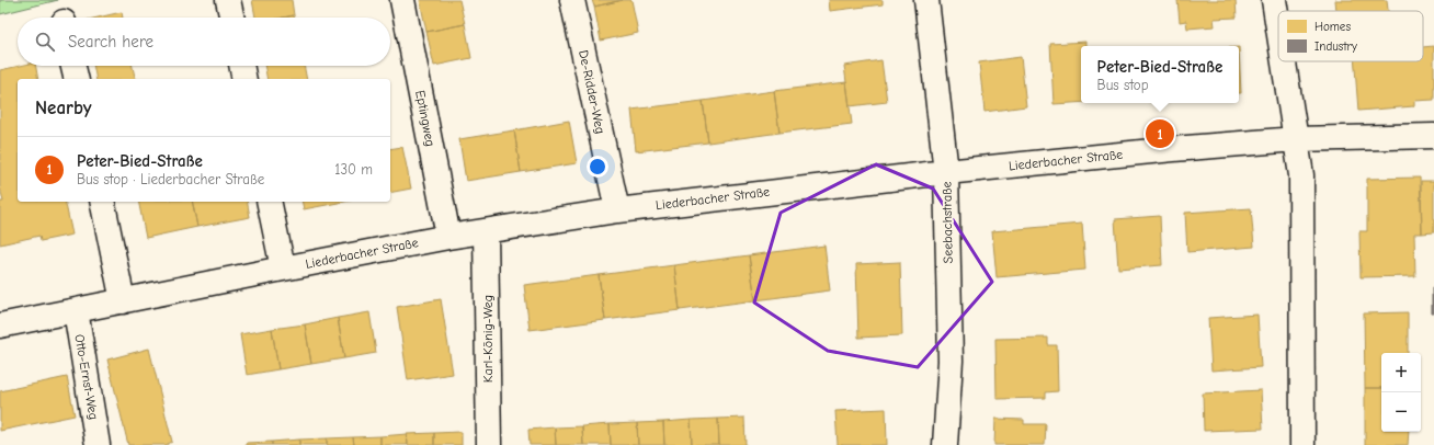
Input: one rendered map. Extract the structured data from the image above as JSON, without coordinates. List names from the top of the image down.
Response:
{
  "streets": {
    "street": [
      "De-Ridder-Weg",
      "Eptingweg",
      "Liederbacher Straße",
      "Seebachstraße",
      "Karl-König-Weg",
      "Otto-Ernst-Weg"
    ]
  },
  "crossings": [
    ["De-Ridder-Weg", "Liederbacher Straße"],
    ["Eptingweg", "Liederbacher Straße"],
    ["Liederbacher Straße", "Seebachstraße"],
    ["Liederbacher Straße", "Karl-König-Weg"],
    ["Liederbacher Straße", "Otto-Ernst-Weg"]
  ],
  "legend": ["Homes", "Industry"],
  "page": {
    "search": "Search here",
    "popup": ["Peter-Bied-Straße", "Bus stop"],
    "heading": "Nearby",
    "pins": "1",
    "list": [
      {
        "mark": "1",
        "name": "Peter-Bied-Straße",
        "note": "Bus stop · Liederbacher Straße",
        "value": "130 m"
      }
    ],
    "map_buttons": ["+", "−"]
  }
}
